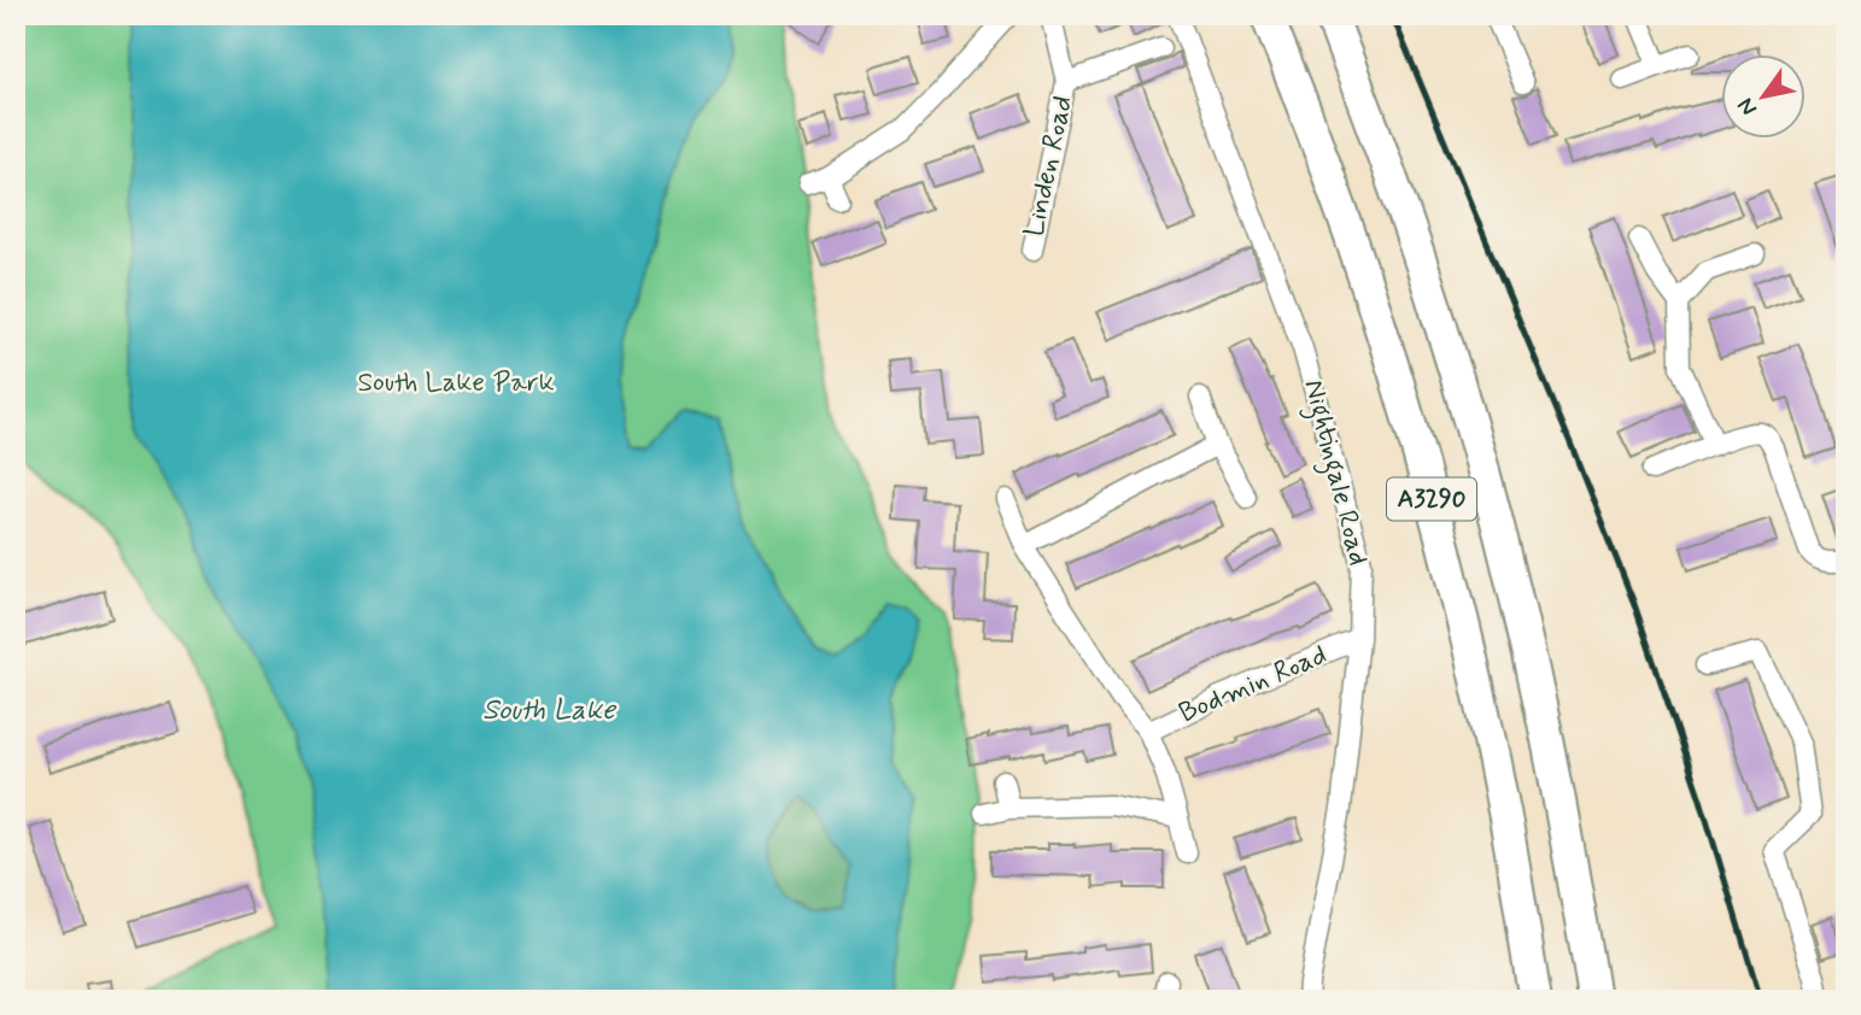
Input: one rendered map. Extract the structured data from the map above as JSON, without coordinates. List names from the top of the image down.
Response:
{
  "streets": {
    "main road": ["A3290"],
    "street": ["Linden Road", "Nightingale Road", "Bodmin Road"]
  },
  "crossings": [
    ["Nightingale Road", "Bodmin Road"]
  ],
  "water": ["South Lake"],
  "parks": ["South Lake Park"],
  "north": "bottom left"
}
